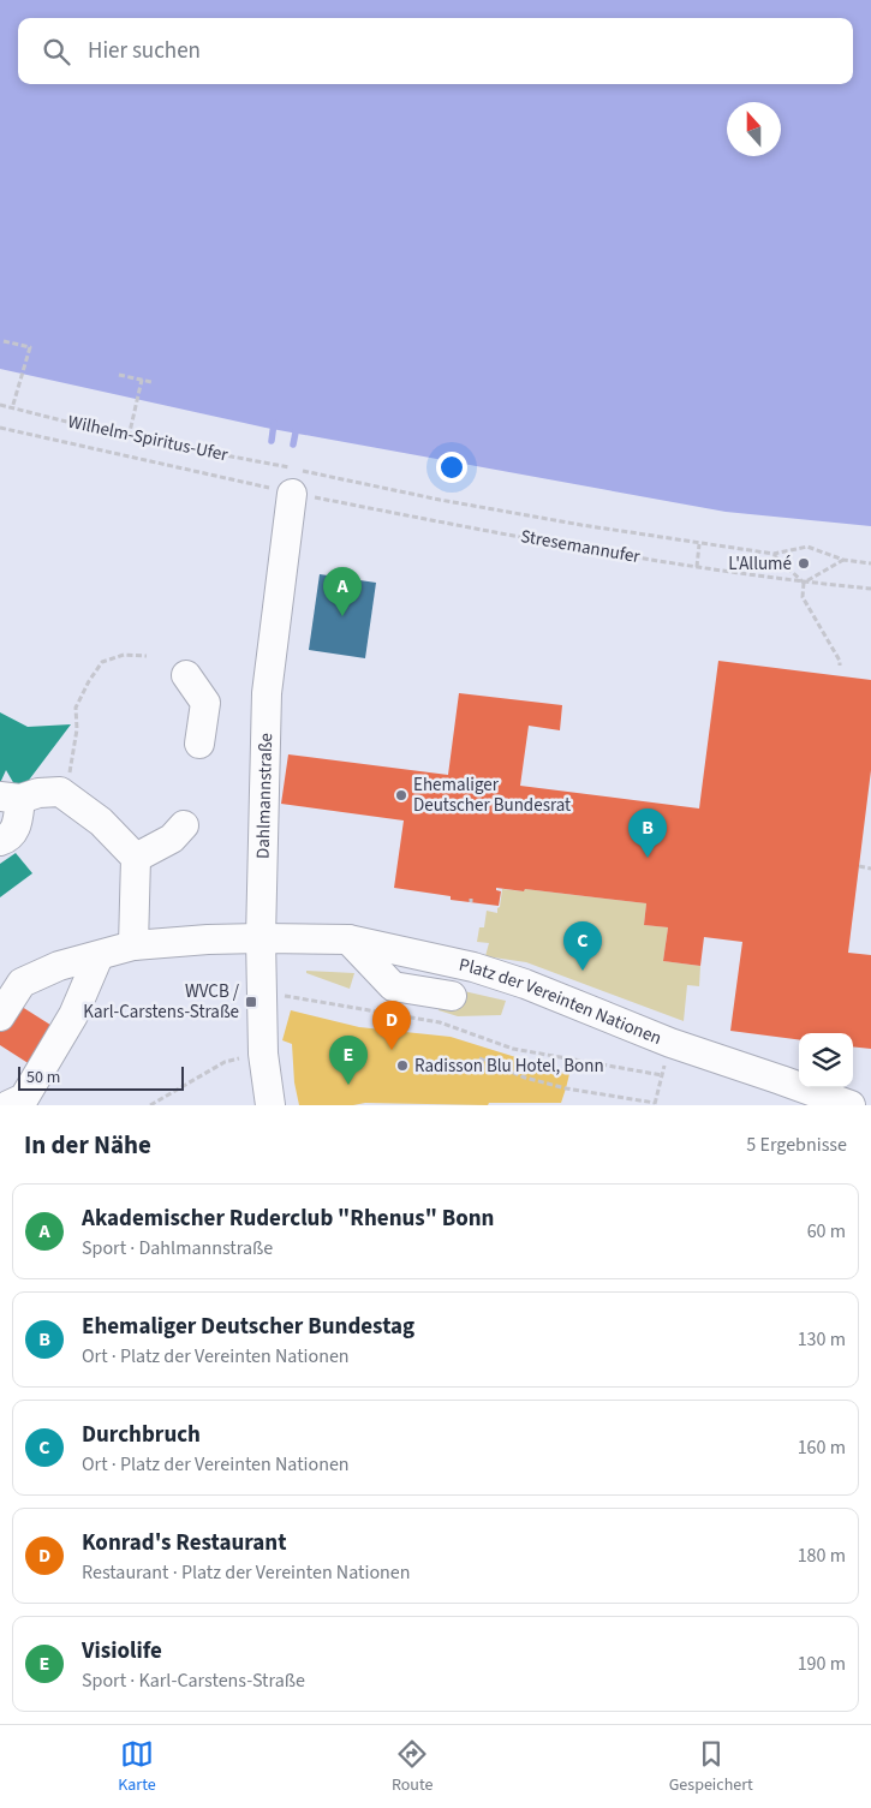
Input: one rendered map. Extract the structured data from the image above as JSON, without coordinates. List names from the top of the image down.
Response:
{
  "streets": {
    "street": ["Dahlmannstraße", "Platz der Vereinten Nationen"],
    "path": ["Wilhelm-Spiritus-Ufer", "Stresemannufer"]
  },
  "crossings": [
    ["Wilhelm-Spiritus-Ufer", "Stresemannufer"],
    ["Wilhelm-Spiritus-Ufer", "Dahlmannstraße"],
    ["Stresemannufer", "Dahlmannstraße"],
    ["Dahlmannstraße", "Platz der Vereinten Nationen"]
  ],
  "places": {
    "other": ["L'Allumé", "Ehemaliger Deutscher Bundesrat", "Radisson Blu Hotel, Bonn"],
    "transit": ["WVCB / Karl-Carstens-Straße"]
  },
  "scale_bar": "50 m",
  "north": "top",
  "page": {
    "search": "Hier suchen",
    "pins": [
      "A",
      "B",
      "C",
      "D",
      "E"
    ],
    "scale": "50 m",
    "heading": ["In der Nähe", "5 Ergebnisse"],
    "list": [
      {
        "mark": "A",
        "name": "Akademischer Ruderclub \"Rhenus\" Bonn",
        "note": "Sport · Dahlmannstraße",
        "value": "60 m"
      },
      {
        "mark": "B",
        "name": "Ehemaliger Deutscher Bundestag",
        "note": "Ort · Platz der Vereinten Nationen",
        "value": "130 m"
      },
      {
        "mark": "C",
        "name": "Durchbruch",
        "note": "Ort · Platz der Vereinten Nationen",
        "value": "160 m"
      },
      {
        "mark": "D",
        "name": "Konrad's Restaurant",
        "note": "Restaurant · Platz der Vereinten Nationen",
        "value": "180 m"
      },
      {
        "mark": "E",
        "name": "Visiolife",
        "note": "Sport · Karl-Carstens-Straße",
        "value": "190 m"
      }
    ],
    "nav": ["Karte", "Route", "Gespeichert"]
  }
}
